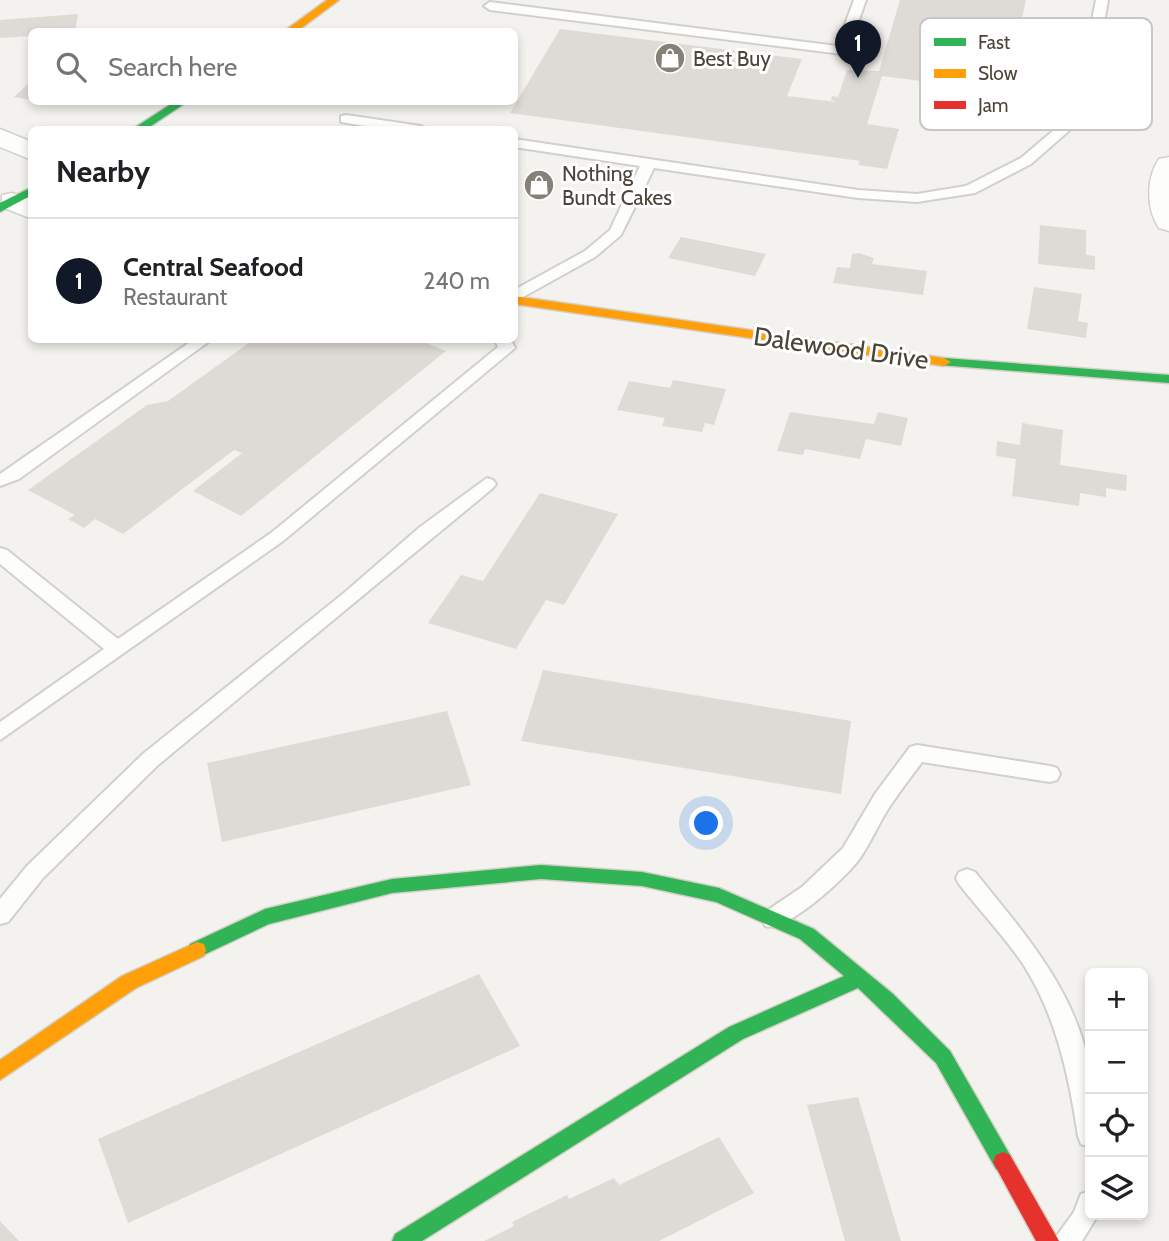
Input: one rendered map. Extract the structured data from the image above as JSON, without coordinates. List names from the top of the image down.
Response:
{
  "streets": {
    "street": ["Dalewood Drive"]
  },
  "places": {
    "shop": ["Best Buy", "Nothing Bundt Cakes"]
  },
  "legend": ["Fast", "Slow", "Jam"],
  "page": {
    "pins": "1",
    "search": "Search here",
    "heading": "Nearby",
    "list": [
      {
        "mark": "1",
        "name": "Central Seafood",
        "note": "Restaurant",
        "value": "240 m"
      }
    ],
    "map_buttons": ["+", "−"]
  }
}
